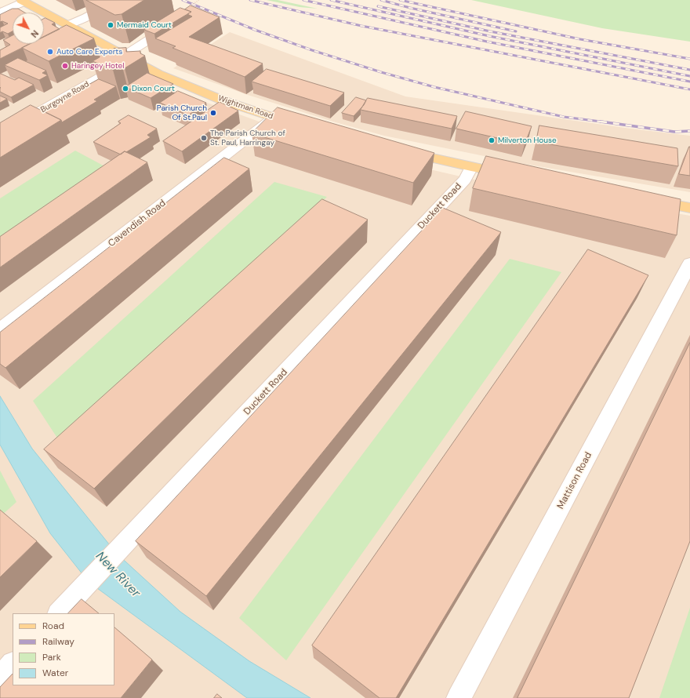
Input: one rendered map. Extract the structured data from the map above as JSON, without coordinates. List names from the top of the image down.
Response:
{
  "streets": {
    "main road": ["Wightman Road"],
    "street": [
      "Burgoyne Road",
      "Duckett Road",
      "Cavendish Road",
      "Mattison Road"
    ]
  },
  "crossings": [
    ["Burgoyne Road", "Wightman Road"],
    ["Wightman Road", "Cavendish Road"]
  ],
  "water": ["New River"],
  "places": [
    "Mermaid Court",
    "Auto Care Experts",
    "Haringey Hotel",
    "Dixon Court",
    "Parish Church Of St.Paul",
    "The Parish Church of St. Paul, Harringay",
    "Milverton House"
  ],
  "legend": [
    "Road",
    "Railway",
    "Park",
    "Water"
  ],
  "north": "bottom right"
}
